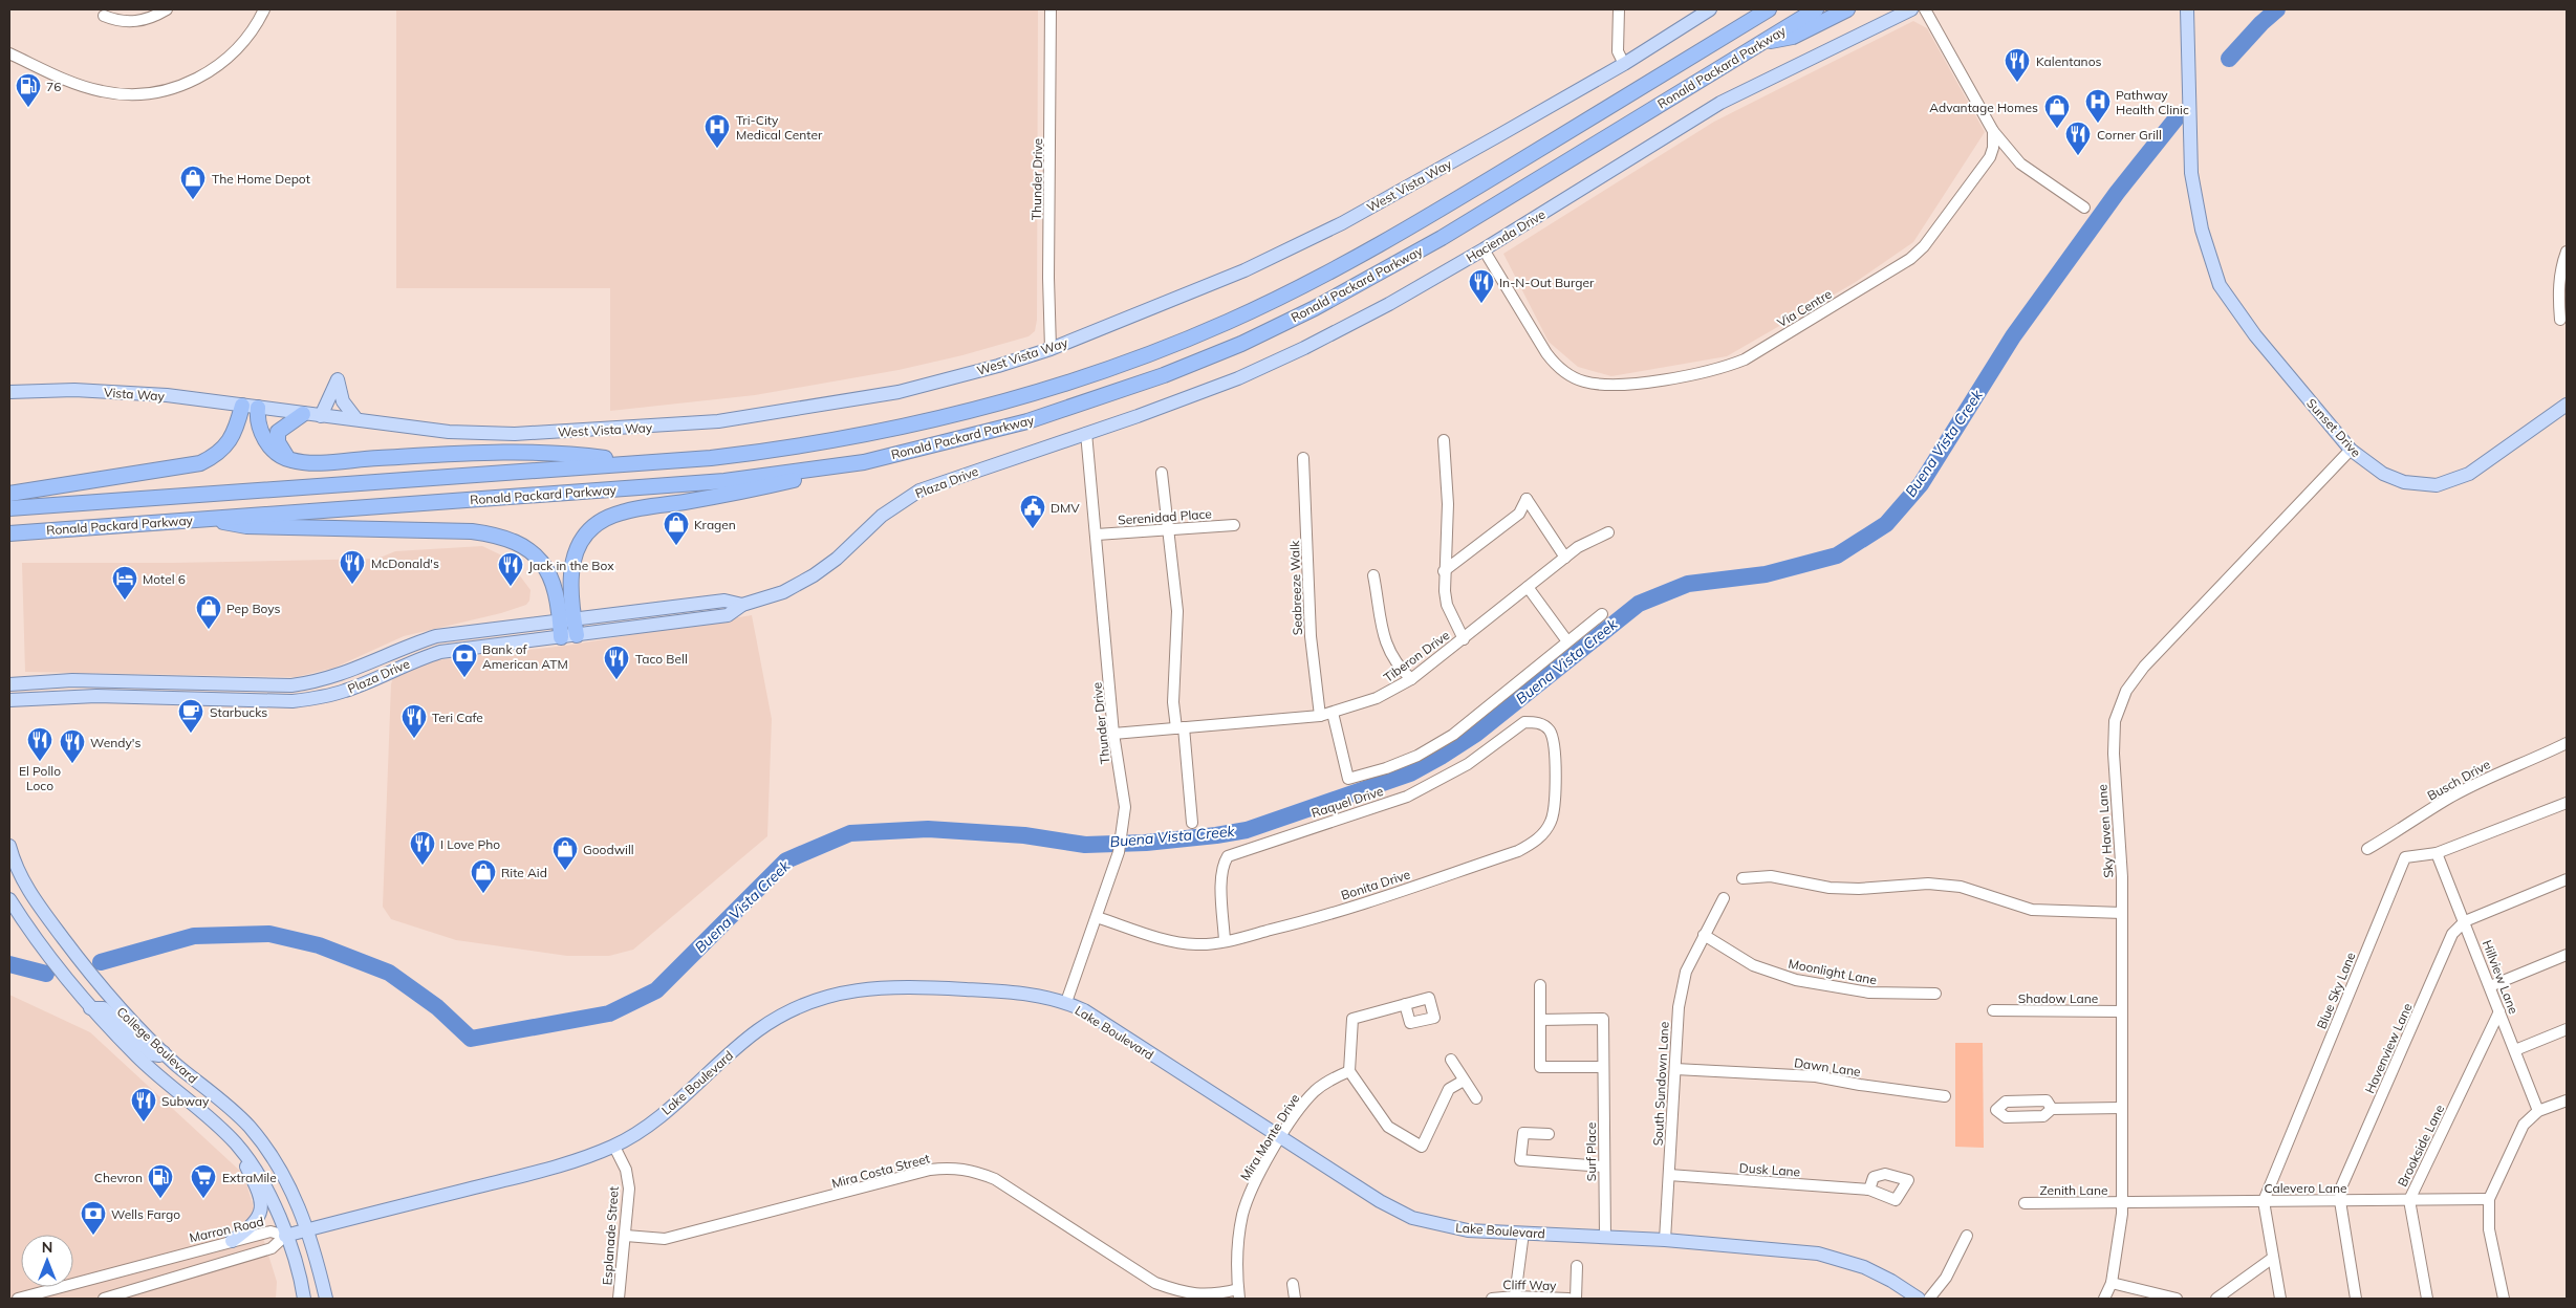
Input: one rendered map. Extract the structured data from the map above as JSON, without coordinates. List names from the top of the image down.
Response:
{
  "streets": {
    "highway": ["Ronald Packard Parkway"],
    "main road": [
      "West Vista Way",
      "Hacienda Drive",
      "Vista Way",
      "Sunset Drive",
      "Plaza Drive",
      "Lake Boulevard",
      "College Boulevard"
    ],
    "street": [
      "Thunder Drive",
      "Via Centre",
      "Serenidad Place",
      "Seabreeze Walk",
      "Tiberon Drive",
      "Busch Drive",
      "Raquel Drive",
      "Sky Haven Lane",
      "Bonita Drive",
      "Moonlight Lane",
      "Hillview Lane",
      "Blue Sky Lane",
      "Shadow Lane",
      "Havenview Lane",
      "Dawn Lane",
      "South Sundown Lane",
      "Mira Monte Drive",
      "Brookside Lane",
      "Surf Place",
      "Dusk Lane",
      "Mira Costa Street",
      "Calevero Lane",
      "Zenith Lane",
      "Marron Road",
      "Esplanade Street",
      "Cliff Way"
    ]
  },
  "crossings": [
    ["Thunder Drive", "West Vista Way"],
    ["Thunder Drive", "Hacienda Drive"],
    ["Thunder Drive", "Plaza Drive"],
    ["Thunder Drive", "Serenidad Place"],
    ["Thunder Drive", "Tiberon Drive"],
    ["Thunder Drive", "Bonita Drive"],
    ["Thunder Drive", "Lake Boulevard"],
    ["West Vista Way", "Vista Way"],
    ["Hacienda Drive", "Via Centre"],
    ["Hacienda Drive", "Plaza Drive"],
    ["Sunset Drive", "Sky Haven Lane"],
    ["Seabreeze Walk", "Tiberon Drive"],
    ["Raquel Drive", "Bonita Drive"],
    ["Sky Haven Lane", "Shadow Lane"],
    ["Sky Haven Lane", "Calevero Lane"],
    ["Sky Haven Lane", "Zenith Lane"],
    ["Moonlight Lane", "South Sundown Lane"],
    ["Hillview Lane", "Blue Sky Lane"],
    ["Hillview Lane", "Havenview Lane"],
    ["Hillview Lane", "Brookside Lane"],
    ["Blue Sky Lane", "Calevero Lane"],
    ["Lake Boulevard", "College Boulevard"],
    ["Lake Boulevard", "South Sundown Lane"],
    ["Lake Boulevard", "Mira Monte Drive"],
    ["Lake Boulevard", "Surf Place"],
    ["Lake Boulevard", "Marron Road"],
    ["Lake Boulevard", "Esplanade Street"],
    ["College Boulevard", "Marron Road"],
    ["Havenview Lane", "Calevero Lane"],
    ["Dawn Lane", "South Sundown Lane"],
    ["South Sundown Lane", "Dusk Lane"],
    ["Mira Monte Drive", "Mira Costa Street"],
    ["Brookside Lane", "Calevero Lane"],
    ["Mira Costa Street", "Esplanade Street"],
    ["Calevero Lane", "Zenith Lane"]
  ],
  "water": ["Buena Vista Creek"],
  "places": {
    "restaurant": [
      "Kalentanos",
      "Corner Grill",
      "In-N-Out Burger",
      "McDonald's",
      "Jack in the Box",
      "Taco Bell",
      "Teri Cafe",
      "El Pollo Loco",
      "Wendy's",
      "I Love Pho",
      "Subway"
    ],
    "fuel station": ["76", "Chevron"],
    "hospital": ["Pathway Health Clinic", "Tri-City Medical Center"],
    "shop": [
      "Advantage Homes",
      "The Home Depot",
      "Kragen",
      "Pep Boys",
      "Goodwill",
      "Rite Aid"
    ],
    "public building": ["DMV"],
    "hotel": ["Motel 6"],
    "bank": ["Bank of American ATM", "Wells Fargo"],
    "cafe": ["Starbucks"],
    "supermarket": ["ExtraMile"]
  },
  "north": "top"
}
